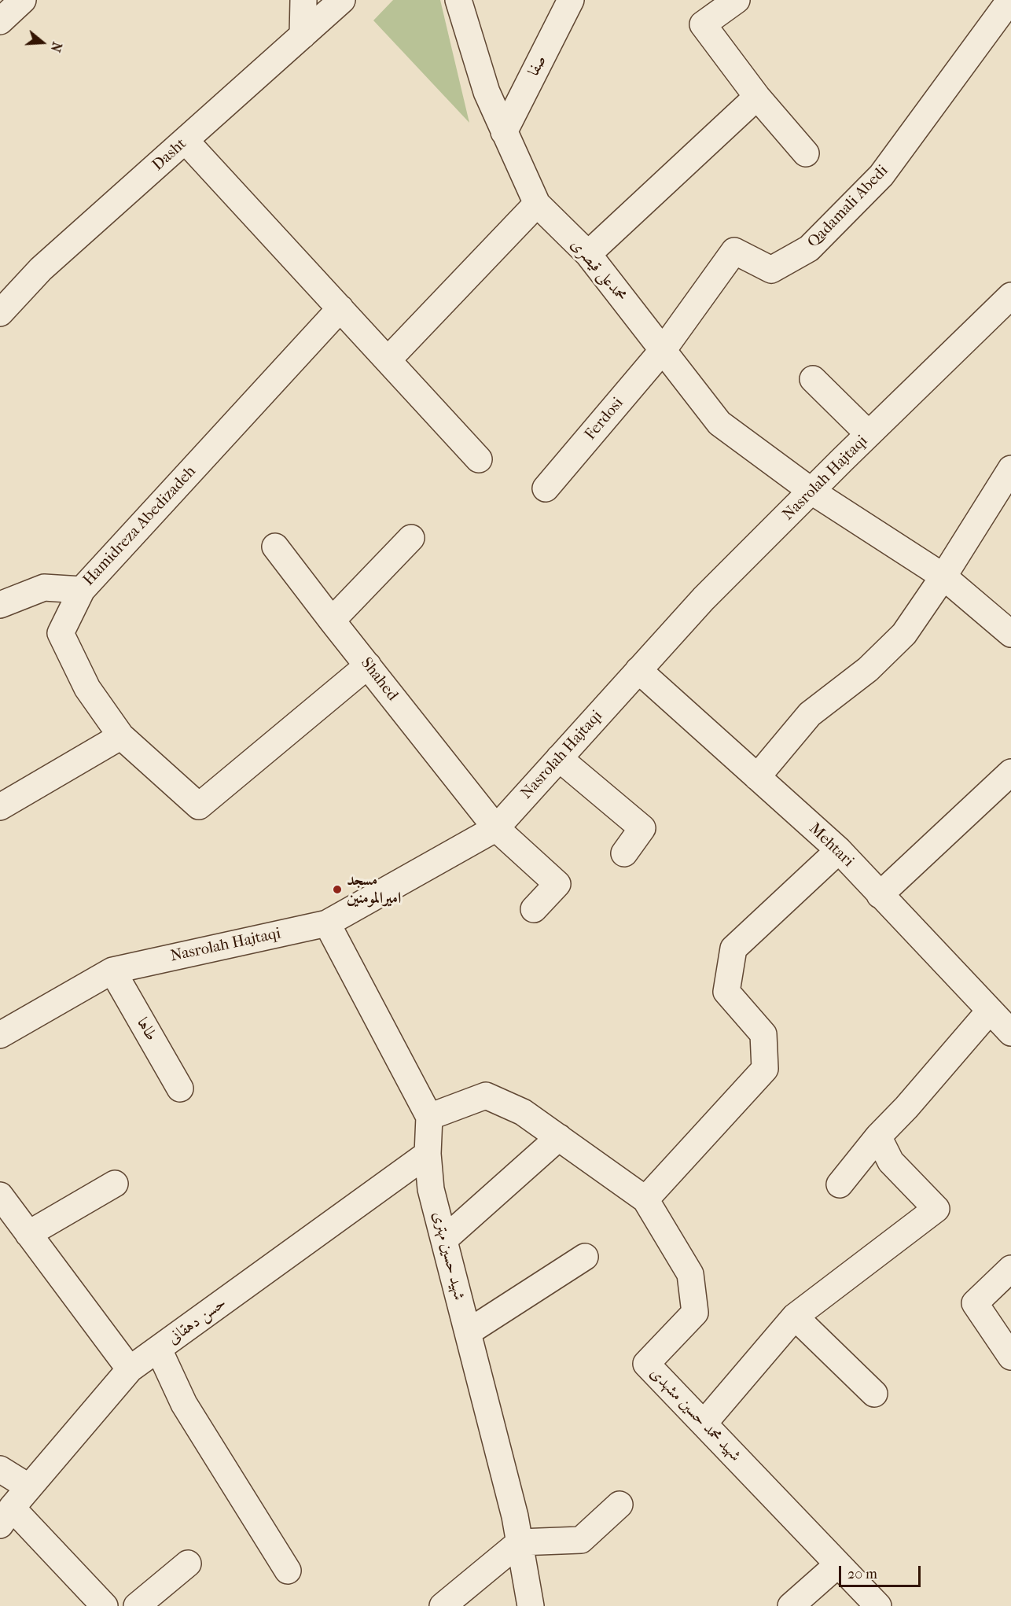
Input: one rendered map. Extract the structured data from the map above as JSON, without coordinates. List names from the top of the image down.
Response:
{
  "streets": {
    "street": [
      "صفا",
      "Dasht",
      "Qadamali Abedi",
      "محمدعلی قیصری",
      "Ferdosi",
      "Nasrolah Hajtaqi",
      "Hamidreza Abedizadeh",
      "Shahed",
      "Mehtari",
      "طاها",
      "شهید حسین مهتری",
      "حسن دهقانی",
      "شهید محمد حسین مشهدی"
    ]
  },
  "crossings": [
    ["صفا", "محمدعلی قیصری"],
    ["Qadamali Abedi", "محمدعلی قیصری"],
    ["Qadamali Abedi", "Ferdosi"],
    ["محمدعلی قیصری", "Ferdosi"],
    ["محمدعلی قیصری", "Nasrolah Hajtaqi"],
    ["Nasrolah Hajtaqi", "Shahed"],
    ["Nasrolah Hajtaqi", "Mehtari"],
    ["Nasrolah Hajtaqi", "طاها"],
    ["Hamidreza Abedizadeh", "Shahed"],
    ["شهید حسین مهتری", "حسن دهقانی"],
    ["شهید حسین مهتری", "شهید محمد حسین مشهدی"]
  ],
  "places": ["مسجد امیرالمومنین"],
  "scale_bar": "20 m",
  "north": "right"
}
